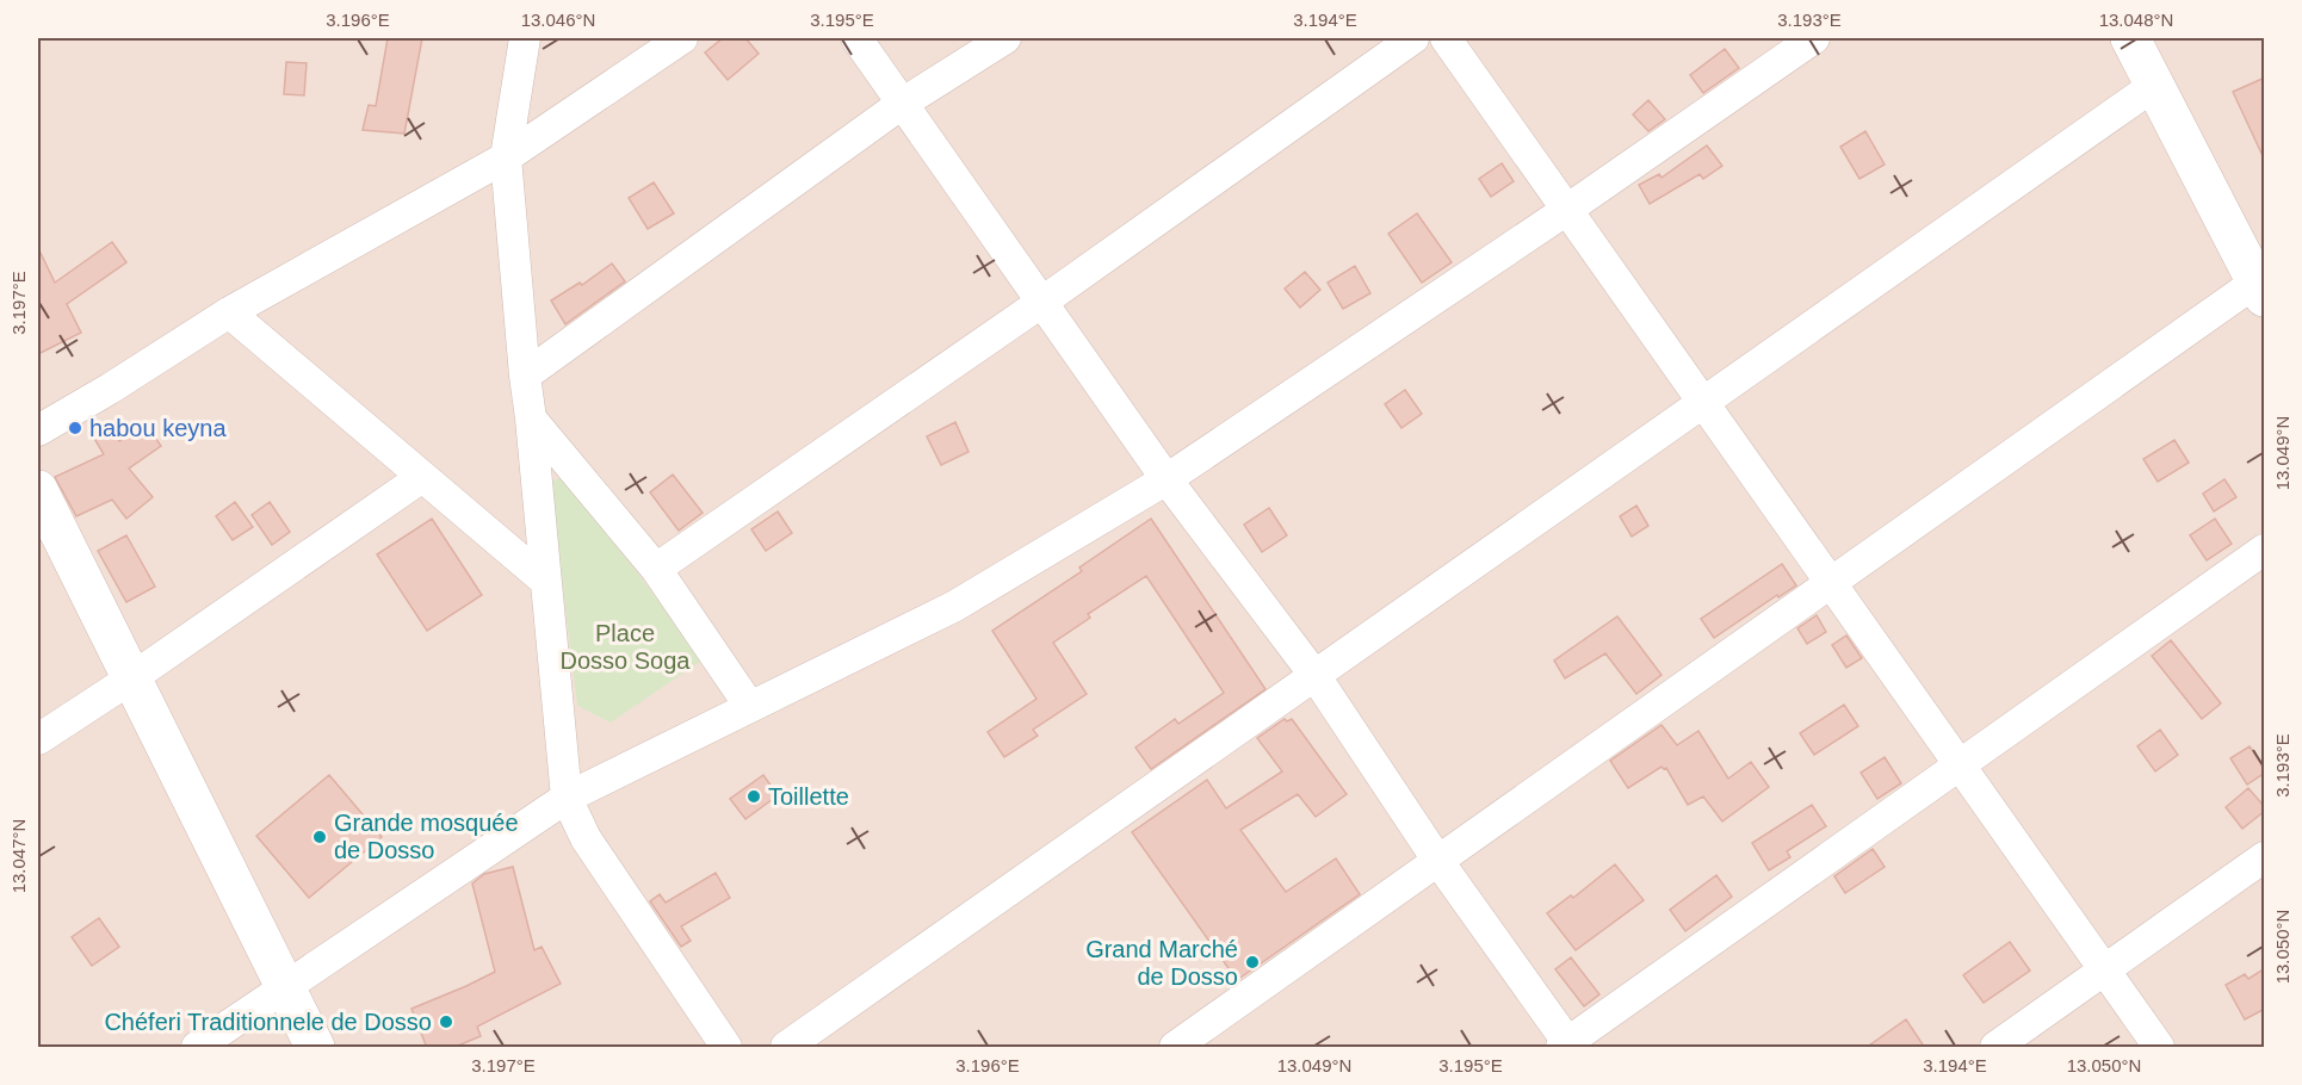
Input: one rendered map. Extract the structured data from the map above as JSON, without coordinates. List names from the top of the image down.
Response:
{
  "parks": ["Place Dosso Soga"],
  "places": [
    "habou keyna",
    "Toillette",
    "Grande mosquée de Dosso",
    "Grand Marché de Dosso",
    "Chéferi Traditionnele de Dosso"
  ],
  "coordinates": [
    "3.196°E",
    "13.046°N",
    "3.195°E",
    "3.194°E",
    "3.193°E",
    "13.048°N",
    "3.197°E",
    "13.049°N",
    "13.047°N",
    "13.050°N"
  ]
}
